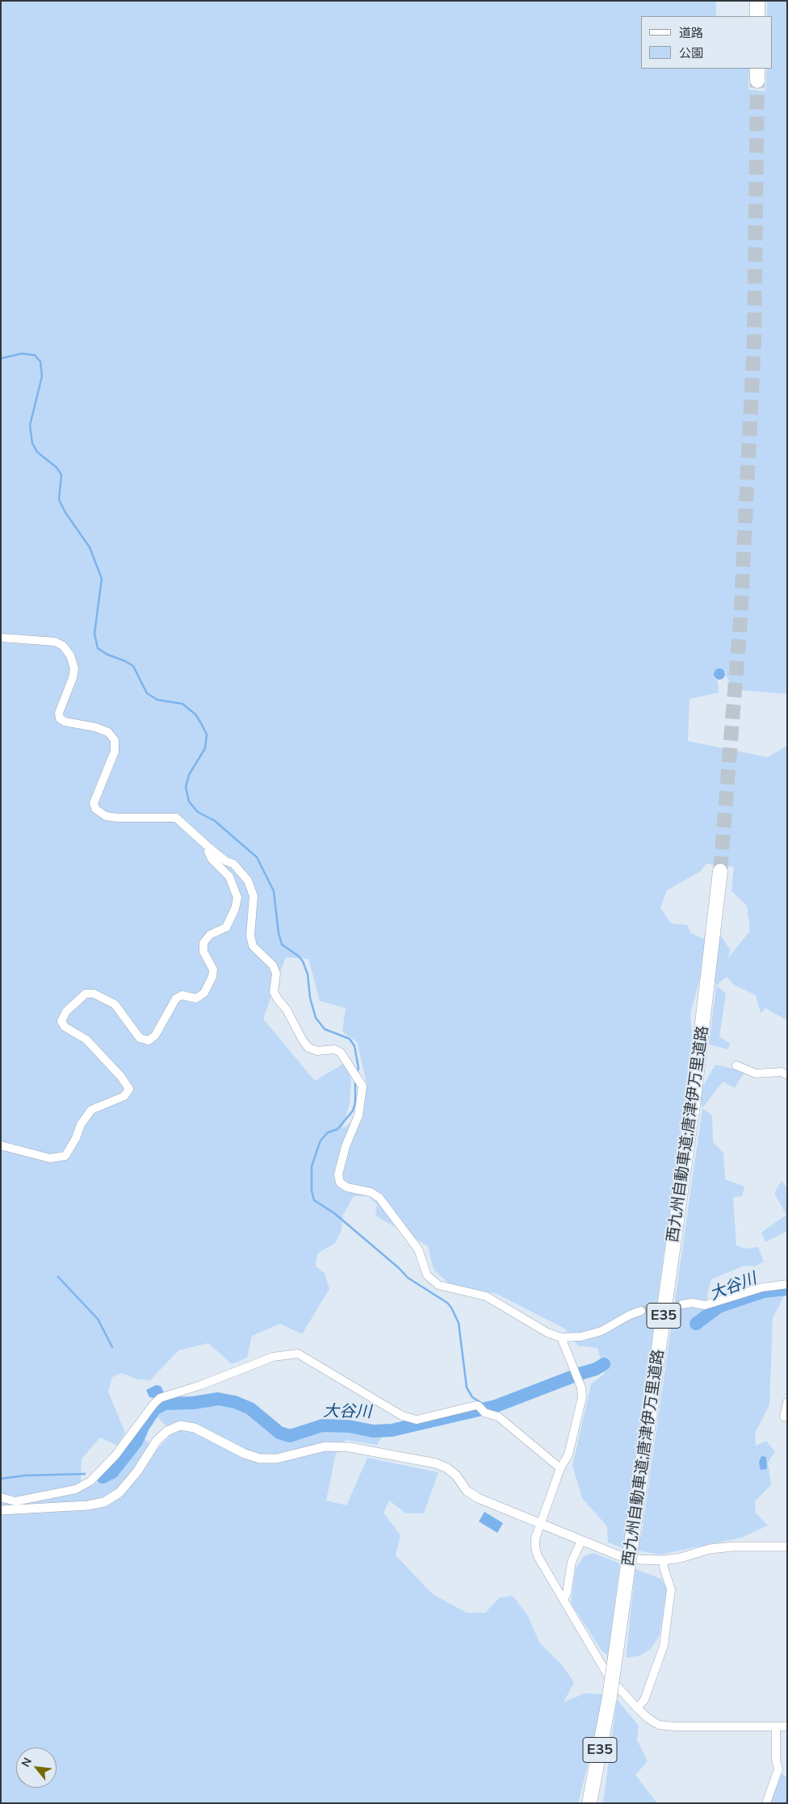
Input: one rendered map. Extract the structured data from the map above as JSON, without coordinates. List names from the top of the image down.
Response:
{
  "streets": {
    "highway": ["西九州自動車道;唐津伊万里道路", "E35"]
  },
  "water": ["大谷川"],
  "legend": ["道路", "公園"],
  "north": "top left"
}
